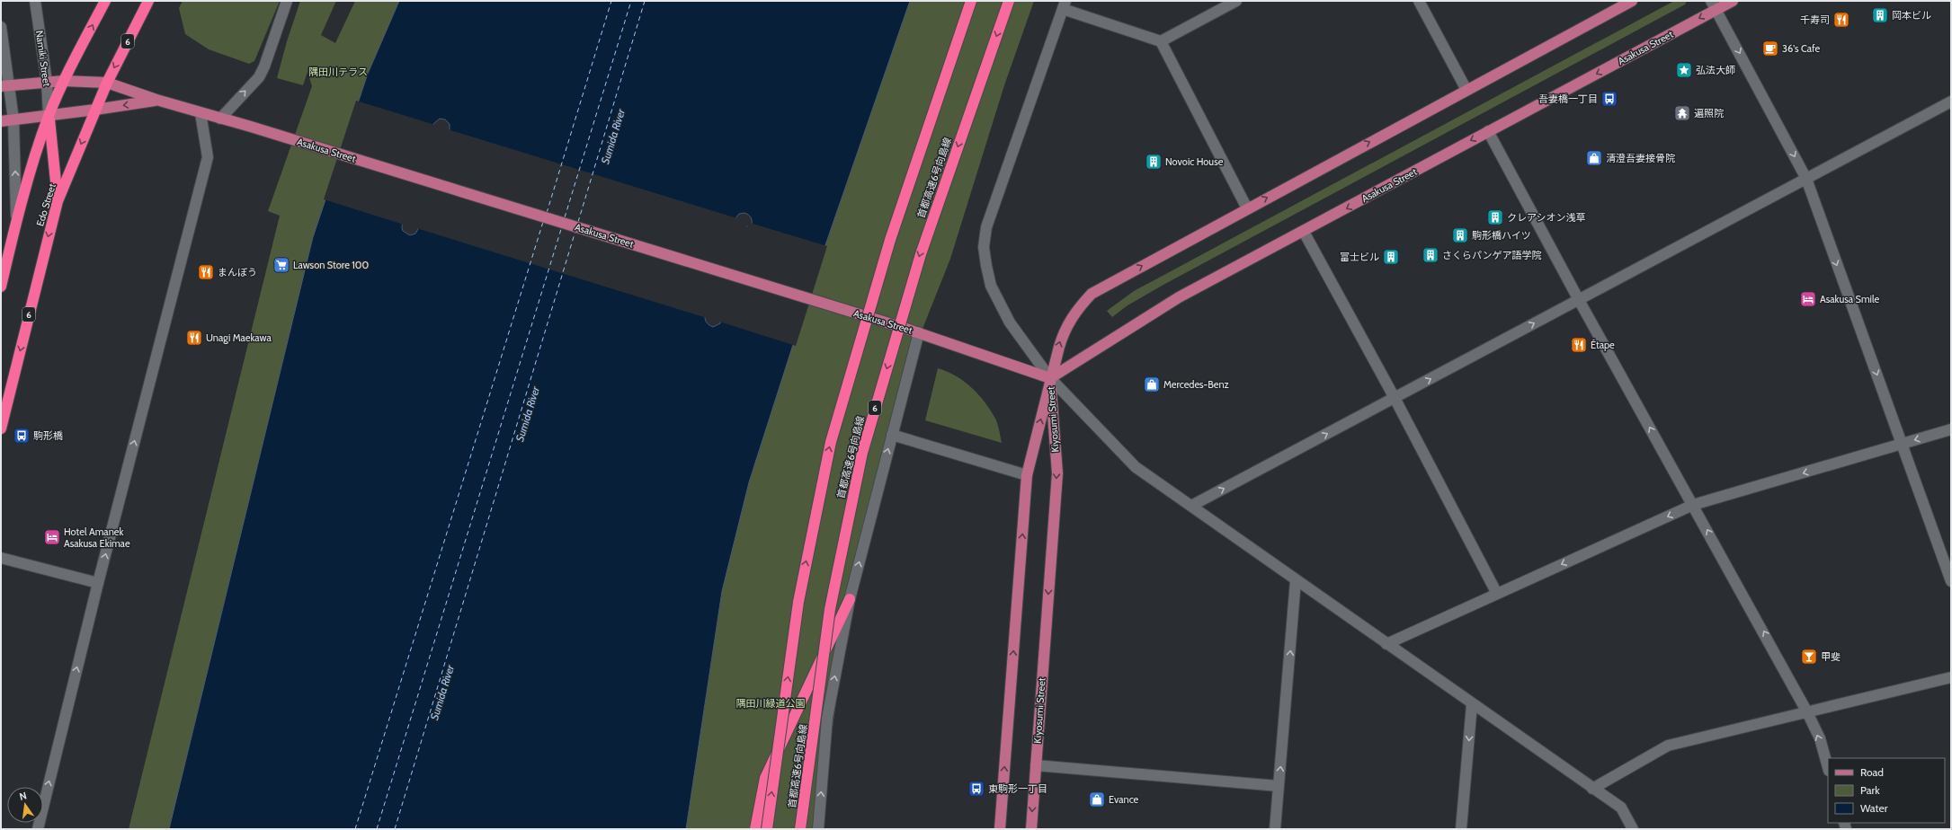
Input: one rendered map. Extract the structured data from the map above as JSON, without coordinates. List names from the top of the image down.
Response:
{
  "streets": {
    "highway": ["6", "首都高速6号向島線", "Edo Street"],
    "main road": ["Asakusa Street", "Kiyosumi Street"],
    "street": ["Namiki Street"]
  },
  "crossings": [
    ["Asakusa Street", "Namiki Street"],
    ["Asakusa Street", "Edo Street"],
    ["Asakusa Street", "Kiyosumi Street"]
  ],
  "water": ["Sumida River"],
  "parks": ["隅田川テラス", "隅田川緑道公園"],
  "places": {
    "building": [
      "岡本ビル",
      "Novoic House",
      "クレアシオン浅草",
      "駒形橋ハイツ",
      "さくらパンゲア語学院",
      "富士ビル"
    ],
    "restaurant": [
      "千寿司",
      "まんぼう",
      "Unagi Maekawa",
      "Étape"
    ],
    "cafe": ["36's Cafe"],
    "place": ["弘法大師"],
    "bus stop": ["吾妻橋一丁目", "駒形橋", "東駒形一丁目"],
    "temple": ["遍照院"],
    "shop": ["清澄吾妻接骨院", "Mercedes-Benz", "Evance"],
    "supermarket": ["Lawson Store 100"],
    "hotel": ["Asakusa Smile", "Hotel Amanek Asakusa Ekimae"],
    "bar": ["甲斐"]
  },
  "legend": ["Road", "Park", "Water"],
  "north": "top"
}
